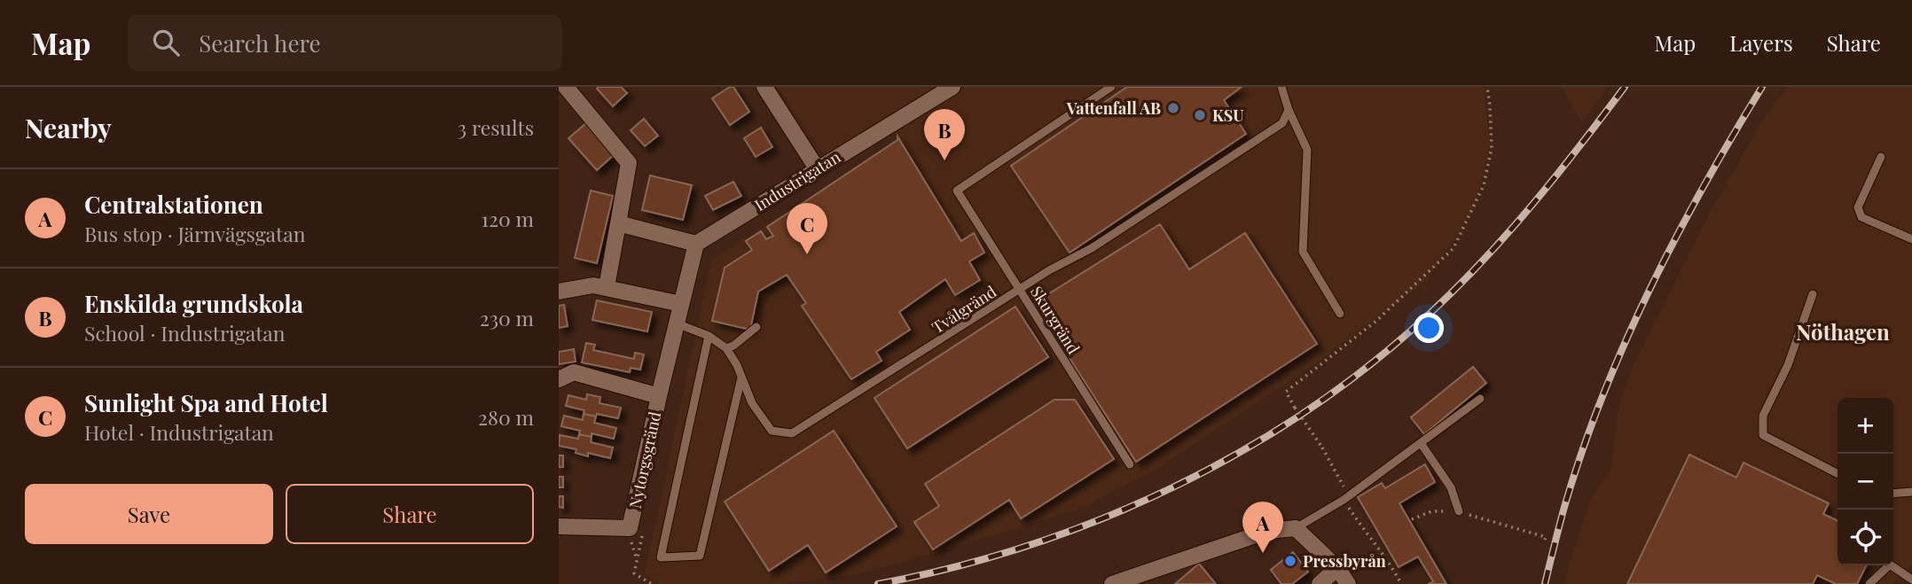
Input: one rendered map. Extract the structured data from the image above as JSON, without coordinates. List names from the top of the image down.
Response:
{
  "streets": {
    "street": ["Industrigatan", "Nytorgsgränd"],
    "lane": ["Tvålgränd", "Skurgränd"]
  },
  "crossings": [
    ["Tvålgränd", "Skurgränd"],
    ["Tvålgränd", "Nytorgsgränd"]
  ],
  "districts": ["Nöthagen"],
  "places": ["Vattenfall AB", "KSU", "Pressbyrån"],
  "page": {
    "header": "Map",
    "search": "Search here",
    "nav": ["Map", "Layers", "Share"],
    "heading": ["Nearby", "3 results"],
    "pins": ["B", "C", "A"],
    "list": [
      {
        "mark": "A",
        "name": "Centralstationen",
        "note": "Bus stop · Järnvägsgatan",
        "value": "120 m"
      },
      {
        "mark": "B",
        "name": "Enskilda grundskola",
        "note": "School · Industrigatan",
        "value": "230 m"
      },
      {
        "mark": "C",
        "name": "Sunlight Spa and Hotel",
        "note": "Hotel · Industrigatan",
        "value": "280 m"
      }
    ],
    "map_buttons": ["+", "−"],
    "buttons": ["Save", "Share"]
  }
}
